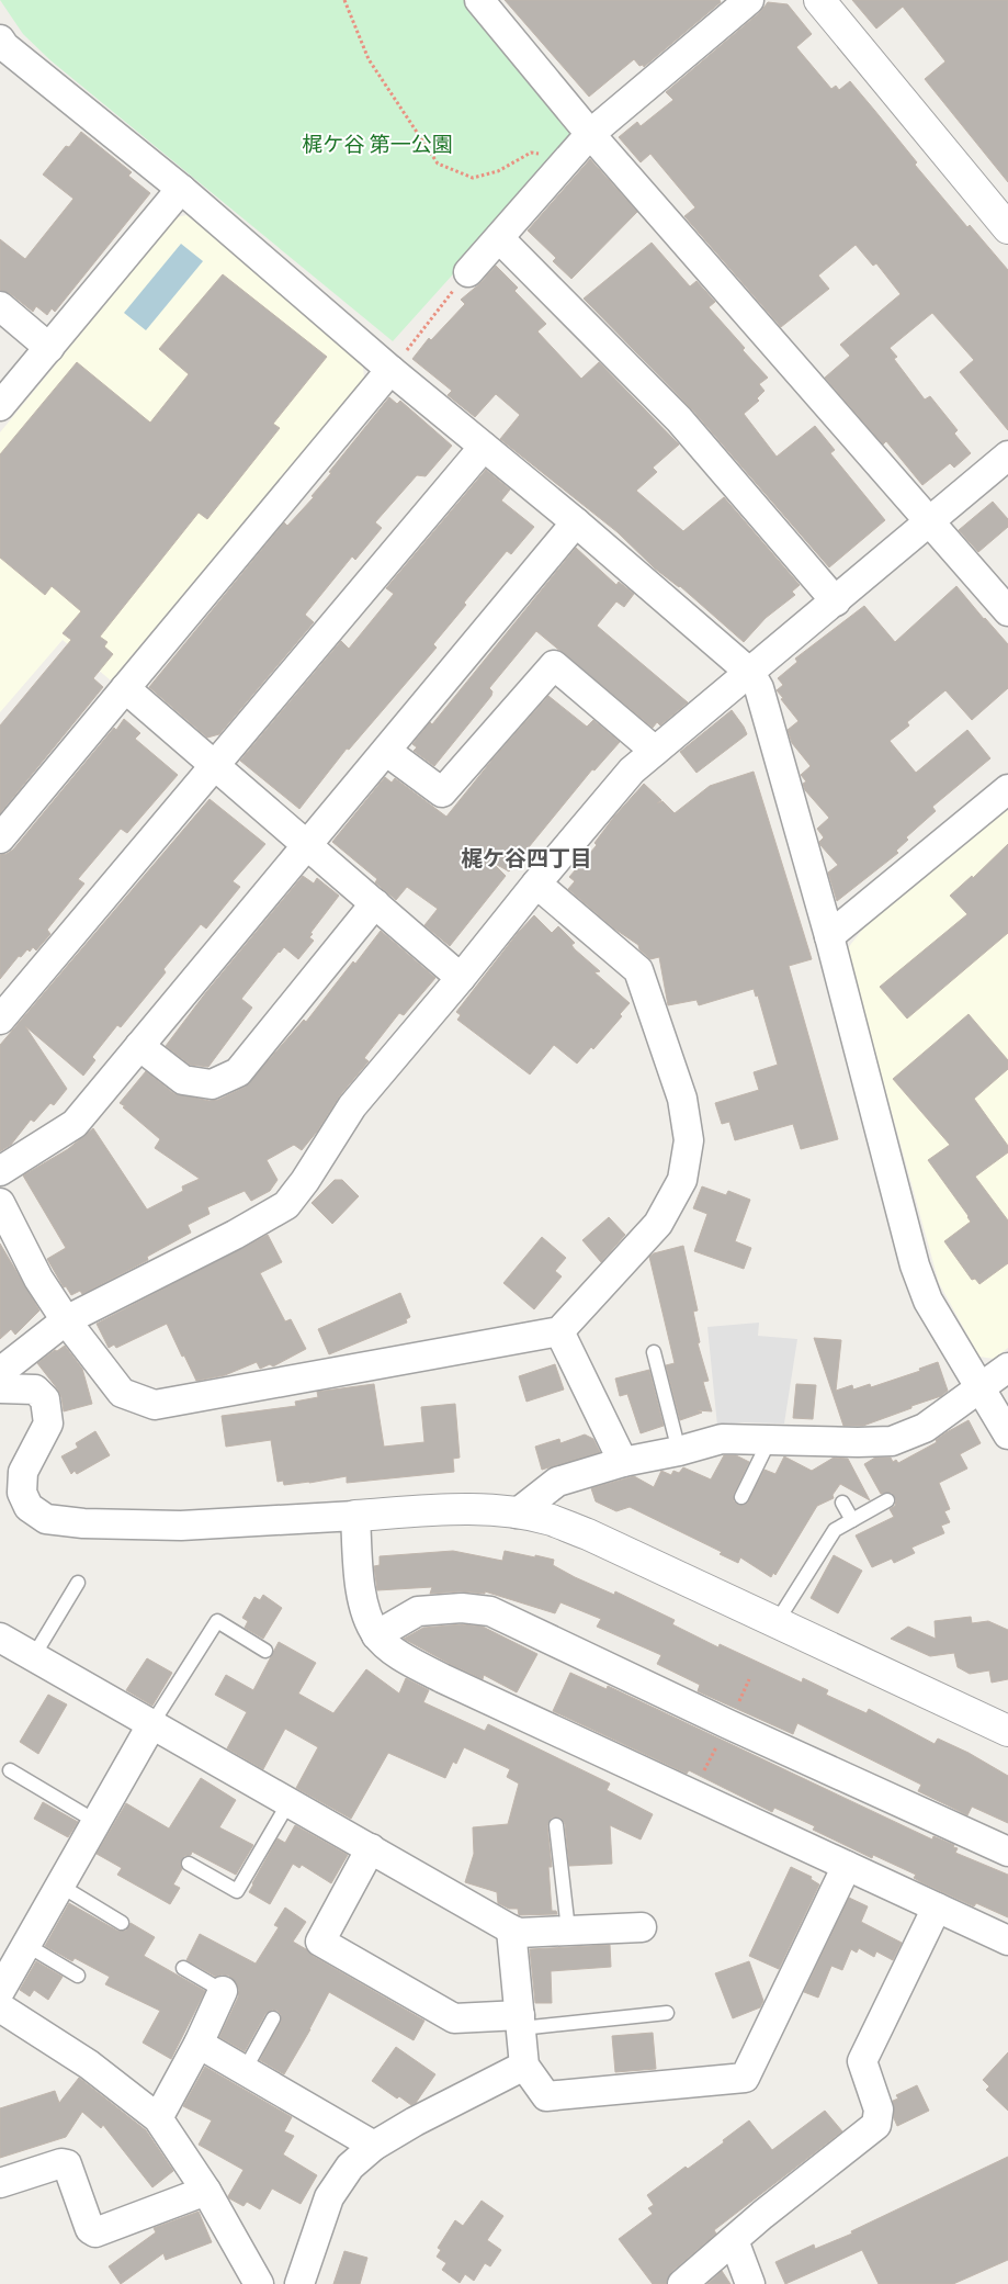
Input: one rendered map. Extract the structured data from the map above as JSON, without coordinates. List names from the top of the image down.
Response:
{
  "districts": ["梶ケ谷四丁目"],
  "parks": ["梶ケ谷 第一公園"]
}
